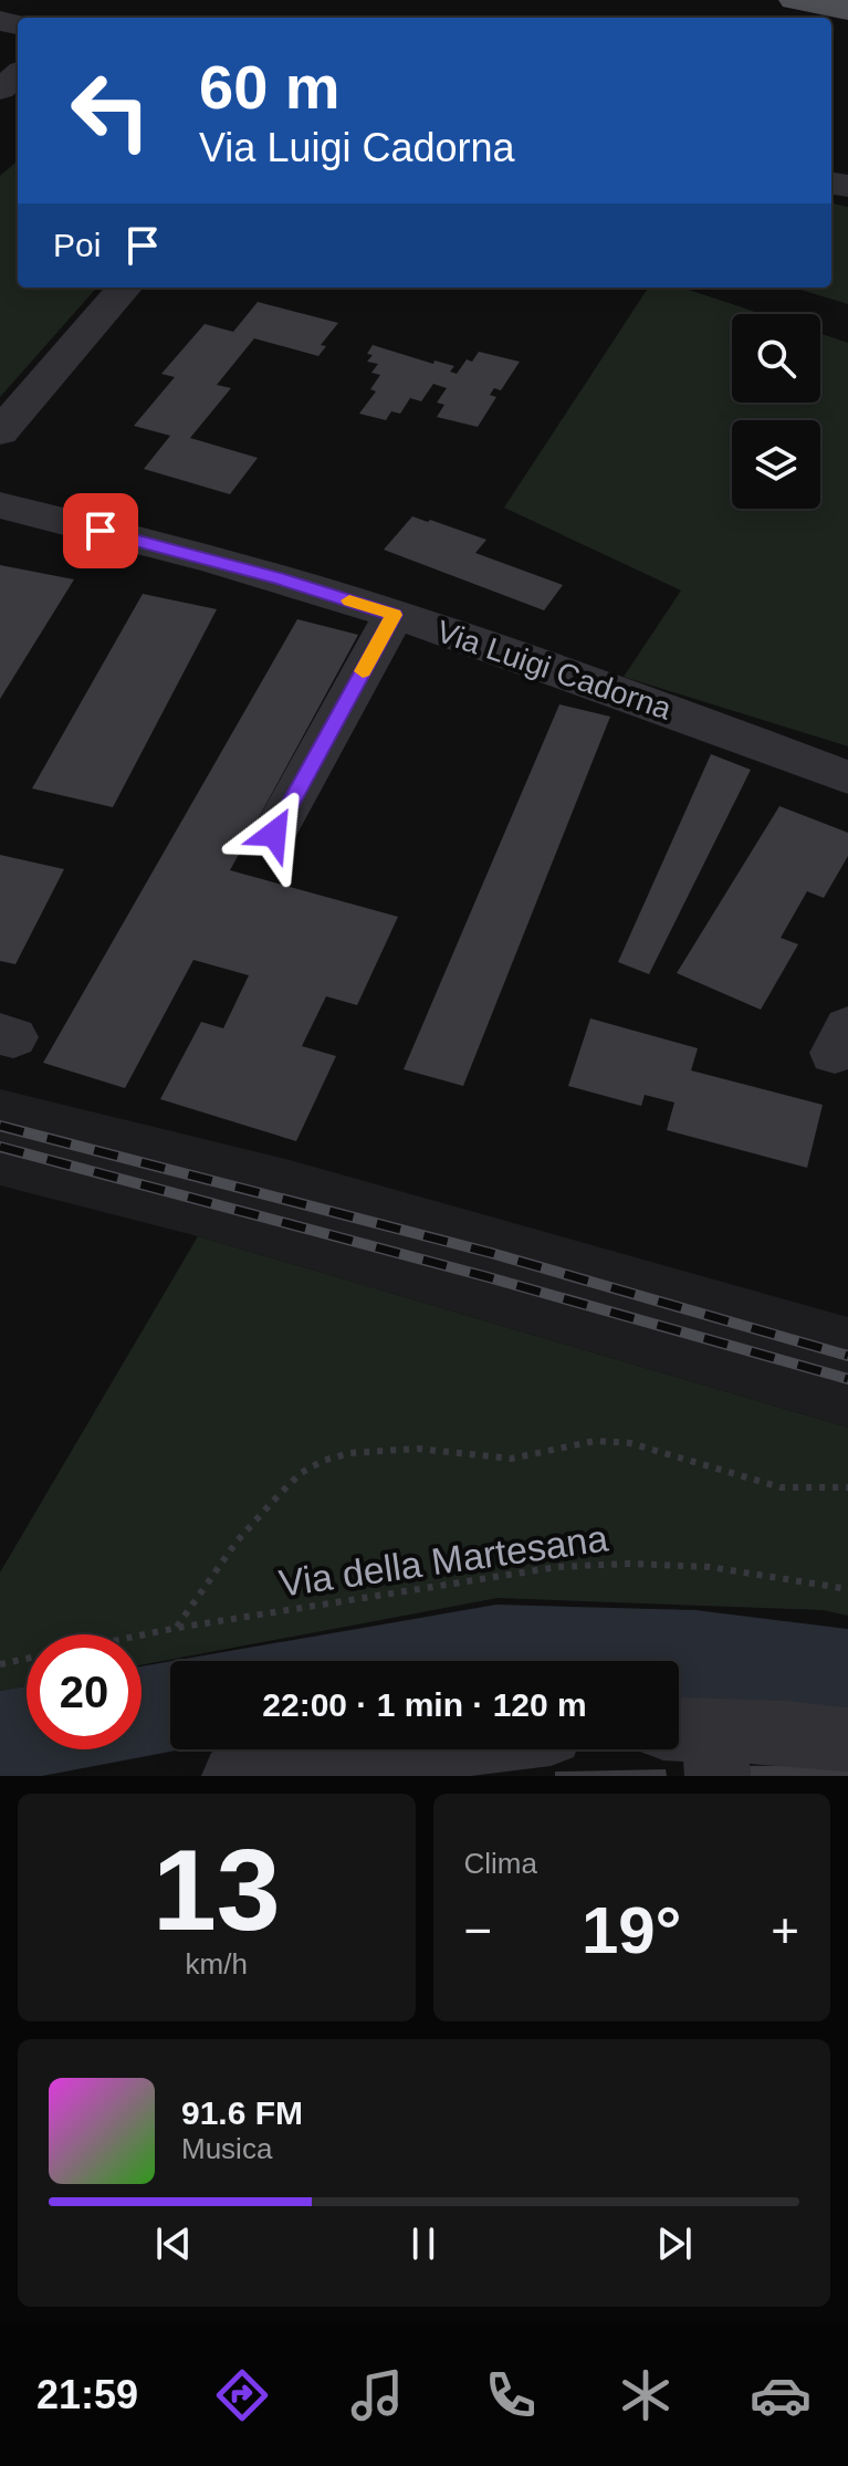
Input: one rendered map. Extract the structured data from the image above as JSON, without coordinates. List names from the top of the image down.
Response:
{
  "streets": {
    "street": ["Via Luigi Cadorna"],
    "path": ["Via della Martesana"]
  },
  "page": {
    "turn": ["60 m", "Via Luigi Cadorna"],
    "then": "Poi",
    "limit": "20",
    "trip": "22:00 · 1 min · 120 m",
    "tile": [
      ["13", "km/h"],
      "Clima"
    ],
    "heat": ["−", "19°", "+"],
    "song": ["91.6 FM", "Musica"],
    "tabs": "21:59"
  }
}
